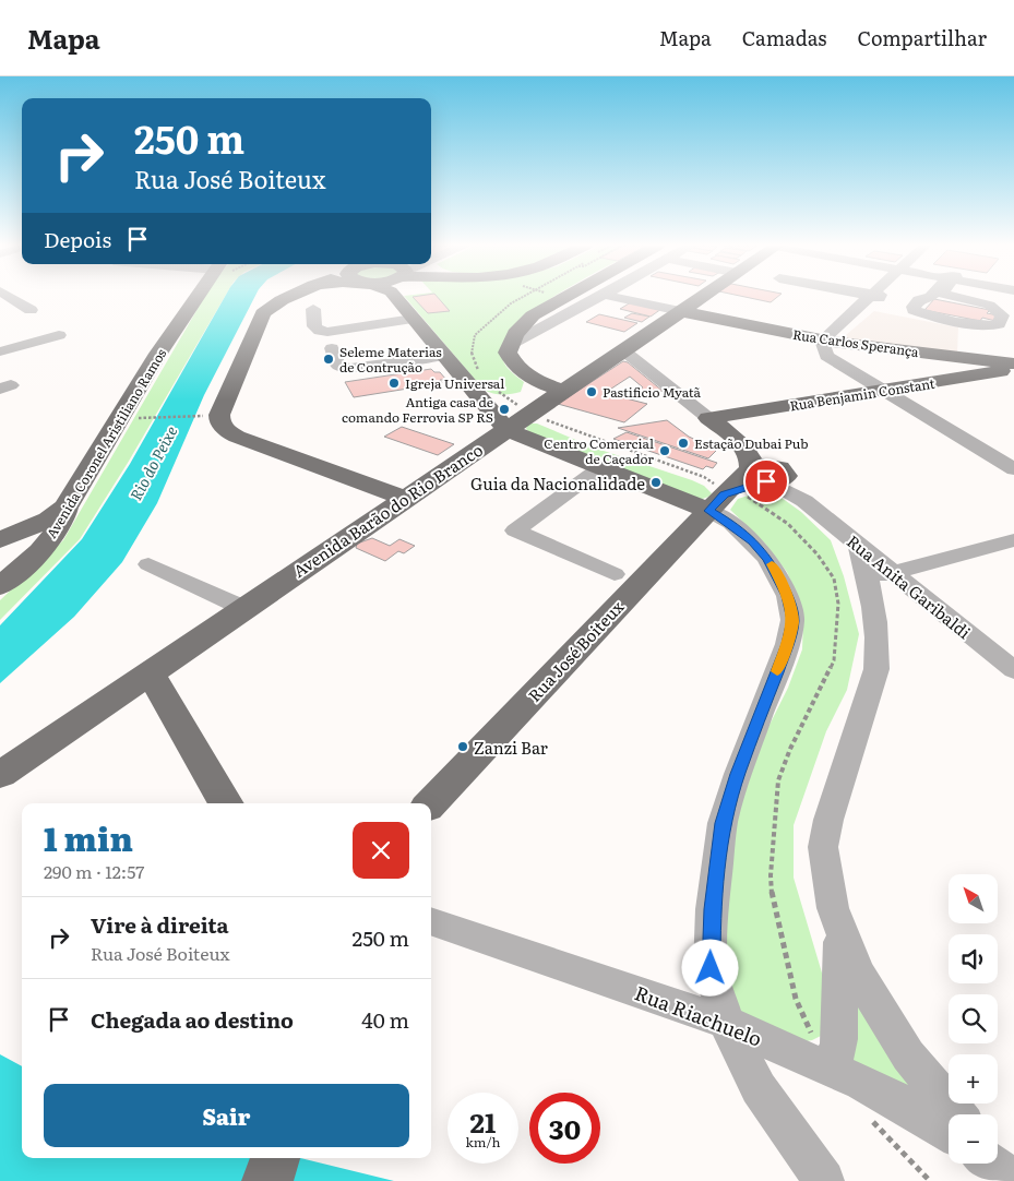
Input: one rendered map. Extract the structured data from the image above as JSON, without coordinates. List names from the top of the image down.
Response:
{
  "streets": {
    "main road": [
      "Rua Carlos Sperança",
      "Rua Benjamin Constant",
      "Avenida Coronel Aristiliano Ramos",
      "Avenida Barão do Rio Branco",
      "Rua Anita Garibaldi",
      "Rua José Boiteux"
    ],
    "street": ["Rua Riachuelo"]
  },
  "crossings": [
    ["Rua Carlos Sperança", "Rua Benjamin Constant"],
    ["Rua Carlos Sperança", "Avenida Barão do Rio Branco"],
    ["Rua Benjamin Constant", "Rua Anita Garibaldi"],
    ["Avenida Barão do Rio Branco", "Rua Anita Garibaldi"],
    ["Rua Anita Garibaldi", "Rua José Boiteux"]
  ],
  "water": ["Rio do Peixe"],
  "places": [
    "Seleme Materias de Contrução",
    "Igreja Universal",
    "Pastificio Myatã",
    "Antiga casa de comando Ferrovia SP RS",
    "Estação Dubai Pub",
    "Centro Comercial de Caçador",
    "Guia da Nacionalidade",
    "Zanzi Bar"
  ],
  "north": "top left",
  "page": {
    "header": "Mapa",
    "nav": ["Mapa", "Camadas", "Compartilhar"],
    "turn": ["250 m", "Rua José Boiteux"],
    "then": "Depois",
    "heading": ["1 min", "290 m · 12:57"],
    "map_buttons": ["+", "−"],
    "list": [
      {
        "name": "Vire à direita",
        "note": "Rua José Boiteux",
        "value": "250 m"
      },
      {
        "name": "Chegada ao destino",
        "value": "40 m"
      }
    ],
    "buttons": "Sair",
    "speed": "21 km/h",
    "limit": "30"
  }
}
